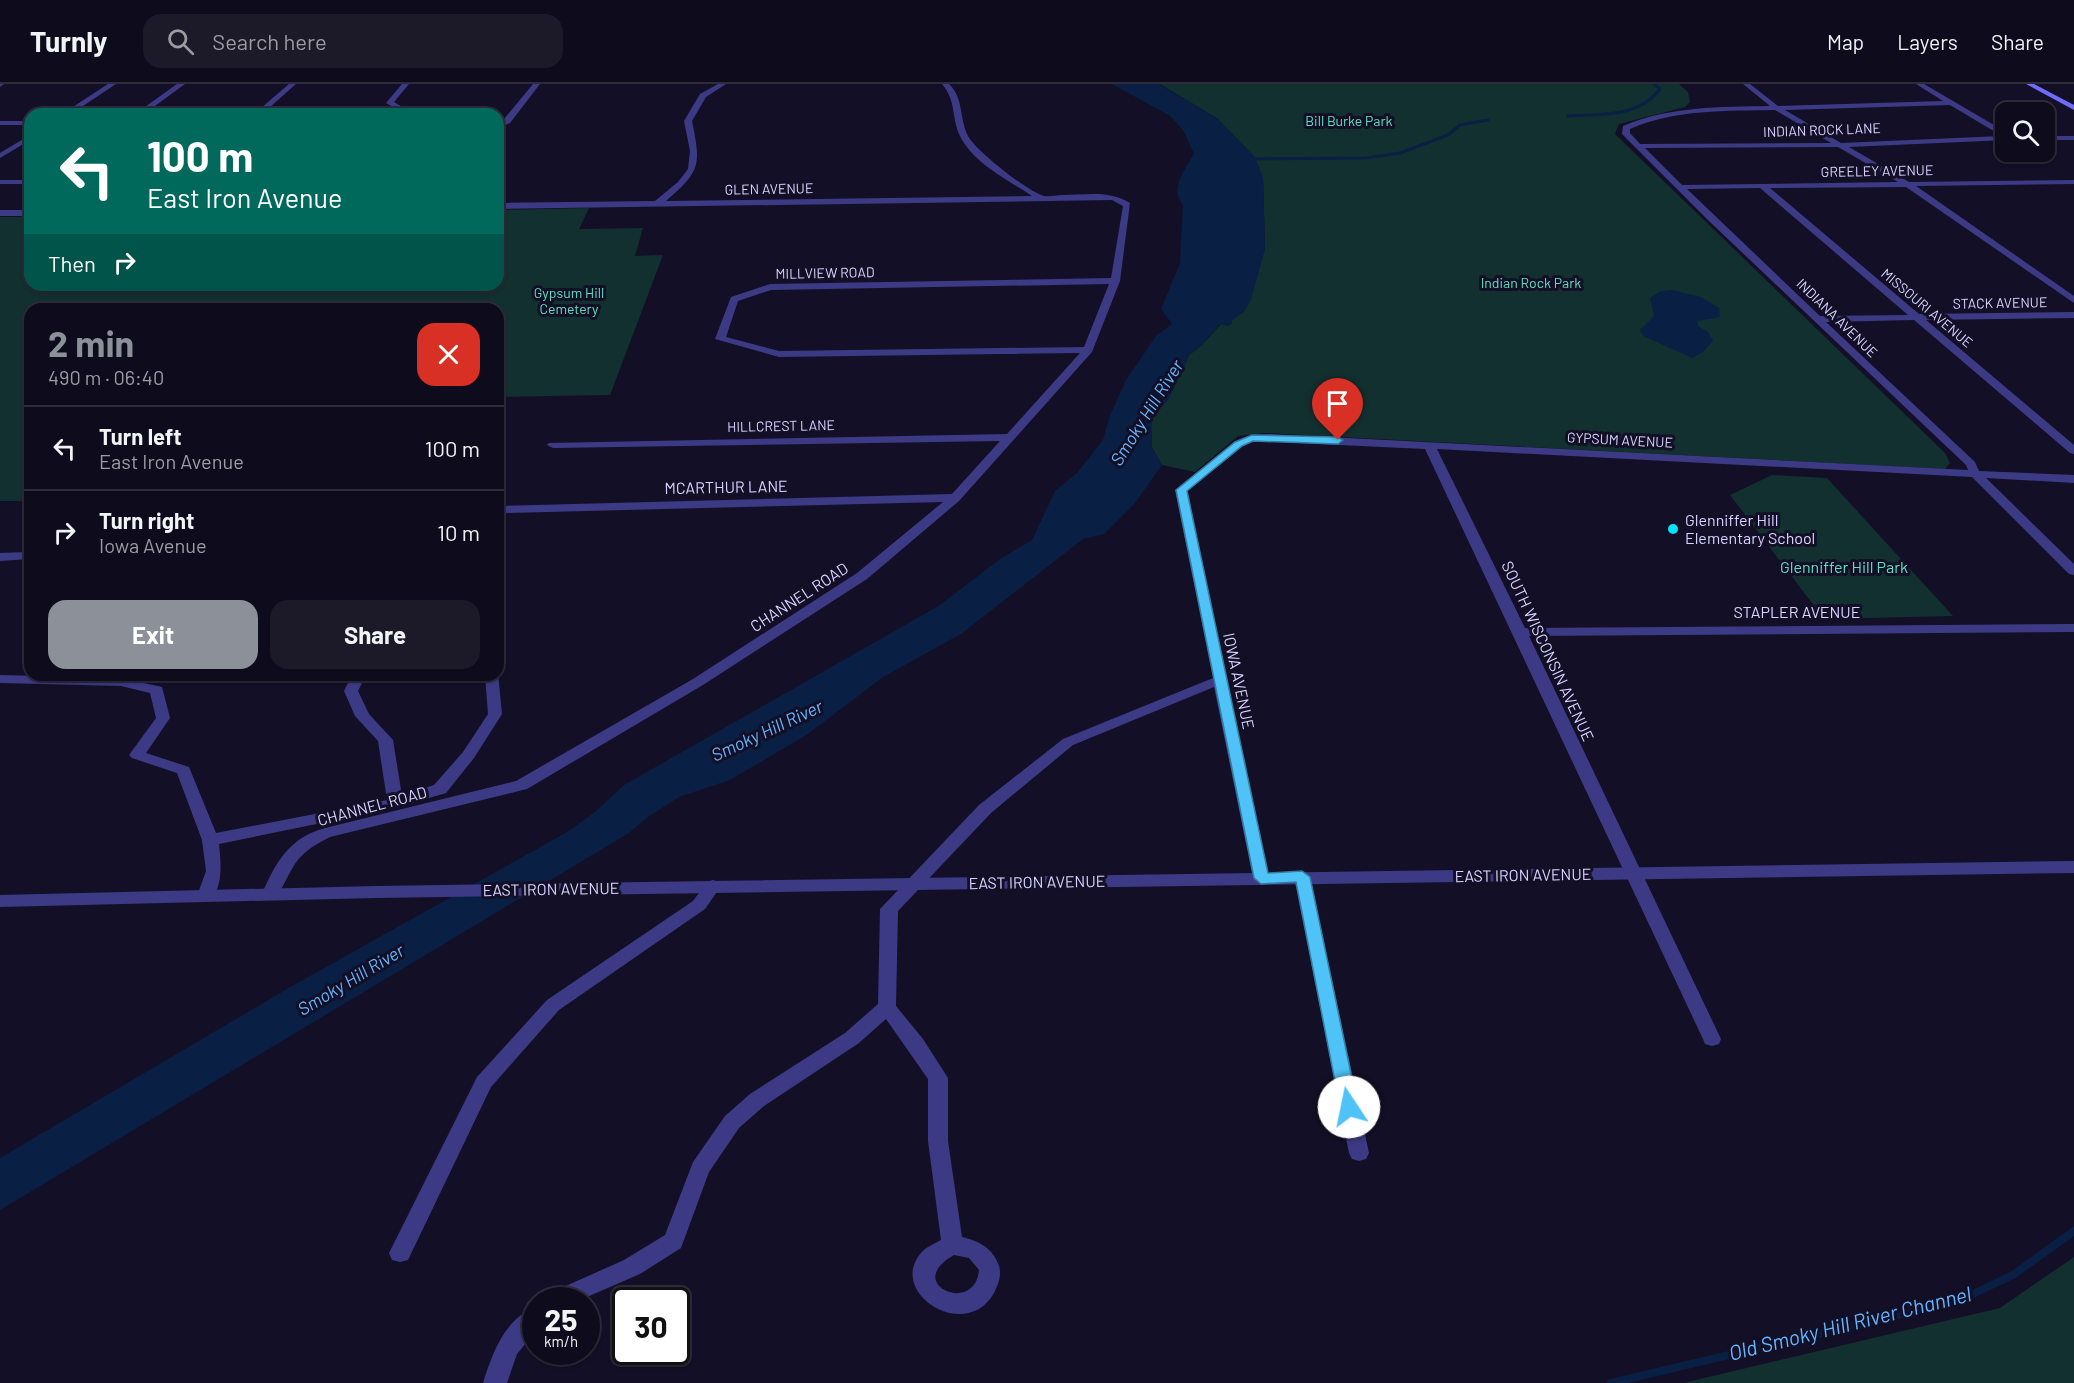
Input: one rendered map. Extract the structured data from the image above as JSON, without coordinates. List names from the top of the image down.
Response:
{
  "streets": {
    "street": [
      "INDIAN ROCK LANE",
      "GREELEY AVENUE",
      "GLEN AVENUE",
      "MILLVIEW ROAD",
      "STACK AVENUE",
      "MISSOURI AVENUE",
      "INDIANA AVENUE",
      "HILLCREST LANE",
      "GYPSUM AVENUE",
      "MCARTHUR LANE",
      "CHANNEL ROAD",
      "STAPLER AVENUE",
      "SOUTH WISCONSIN AVENUE",
      "IOWA AVENUE",
      "EAST IRON AVENUE"
    ]
  },
  "crossings": [
    ["INDIAN ROCK LANE", "INDIANA AVENUE"],
    ["GREELEY AVENUE", "MISSOURI AVENUE"],
    ["GREELEY AVENUE", "INDIANA AVENUE"],
    ["GLEN AVENUE", "CHANNEL ROAD"],
    ["MILLVIEW ROAD", "CHANNEL ROAD"],
    ["STACK AVENUE", "MISSOURI AVENUE"],
    ["STACK AVENUE", "INDIANA AVENUE"],
    ["INDIANA AVENUE", "GYPSUM AVENUE"],
    ["HILLCREST LANE", "CHANNEL ROAD"],
    ["GYPSUM AVENUE", "SOUTH WISCONSIN AVENUE"],
    ["GYPSUM AVENUE", "IOWA AVENUE"],
    ["MCARTHUR LANE", "CHANNEL ROAD"],
    ["CHANNEL ROAD", "EAST IRON AVENUE"],
    ["STAPLER AVENUE", "SOUTH WISCONSIN AVENUE"],
    ["SOUTH WISCONSIN AVENUE", "EAST IRON AVENUE"],
    ["IOWA AVENUE", "EAST IRON AVENUE"]
  ],
  "water": ["Smoky Hill River", "Old Smoky Hill River Channel"],
  "parks": [
    "Bill Burke Park",
    "Indian Rock Park",
    "Gypsum Hill Cemetery",
    "Glenniffer Hill Park"
  ],
  "places": ["Glenniffer Hill Elementary School"],
  "page": {
    "header": "Turnly",
    "search": "Search here",
    "nav": ["Map", "Layers", "Share"],
    "turn": ["100 m", "East Iron Avenue"],
    "then": "Then",
    "heading": ["2 min", "490 m · 06:40"],
    "list": [
      {
        "name": "Turn left",
        "note": "East Iron Avenue",
        "value": "100 m"
      },
      {
        "name": "Turn right",
        "note": "Iowa Avenue",
        "value": "10 m"
      }
    ],
    "buttons": ["Exit", "Share"],
    "speed": "25 km/h",
    "limit": "30"
  }
}
